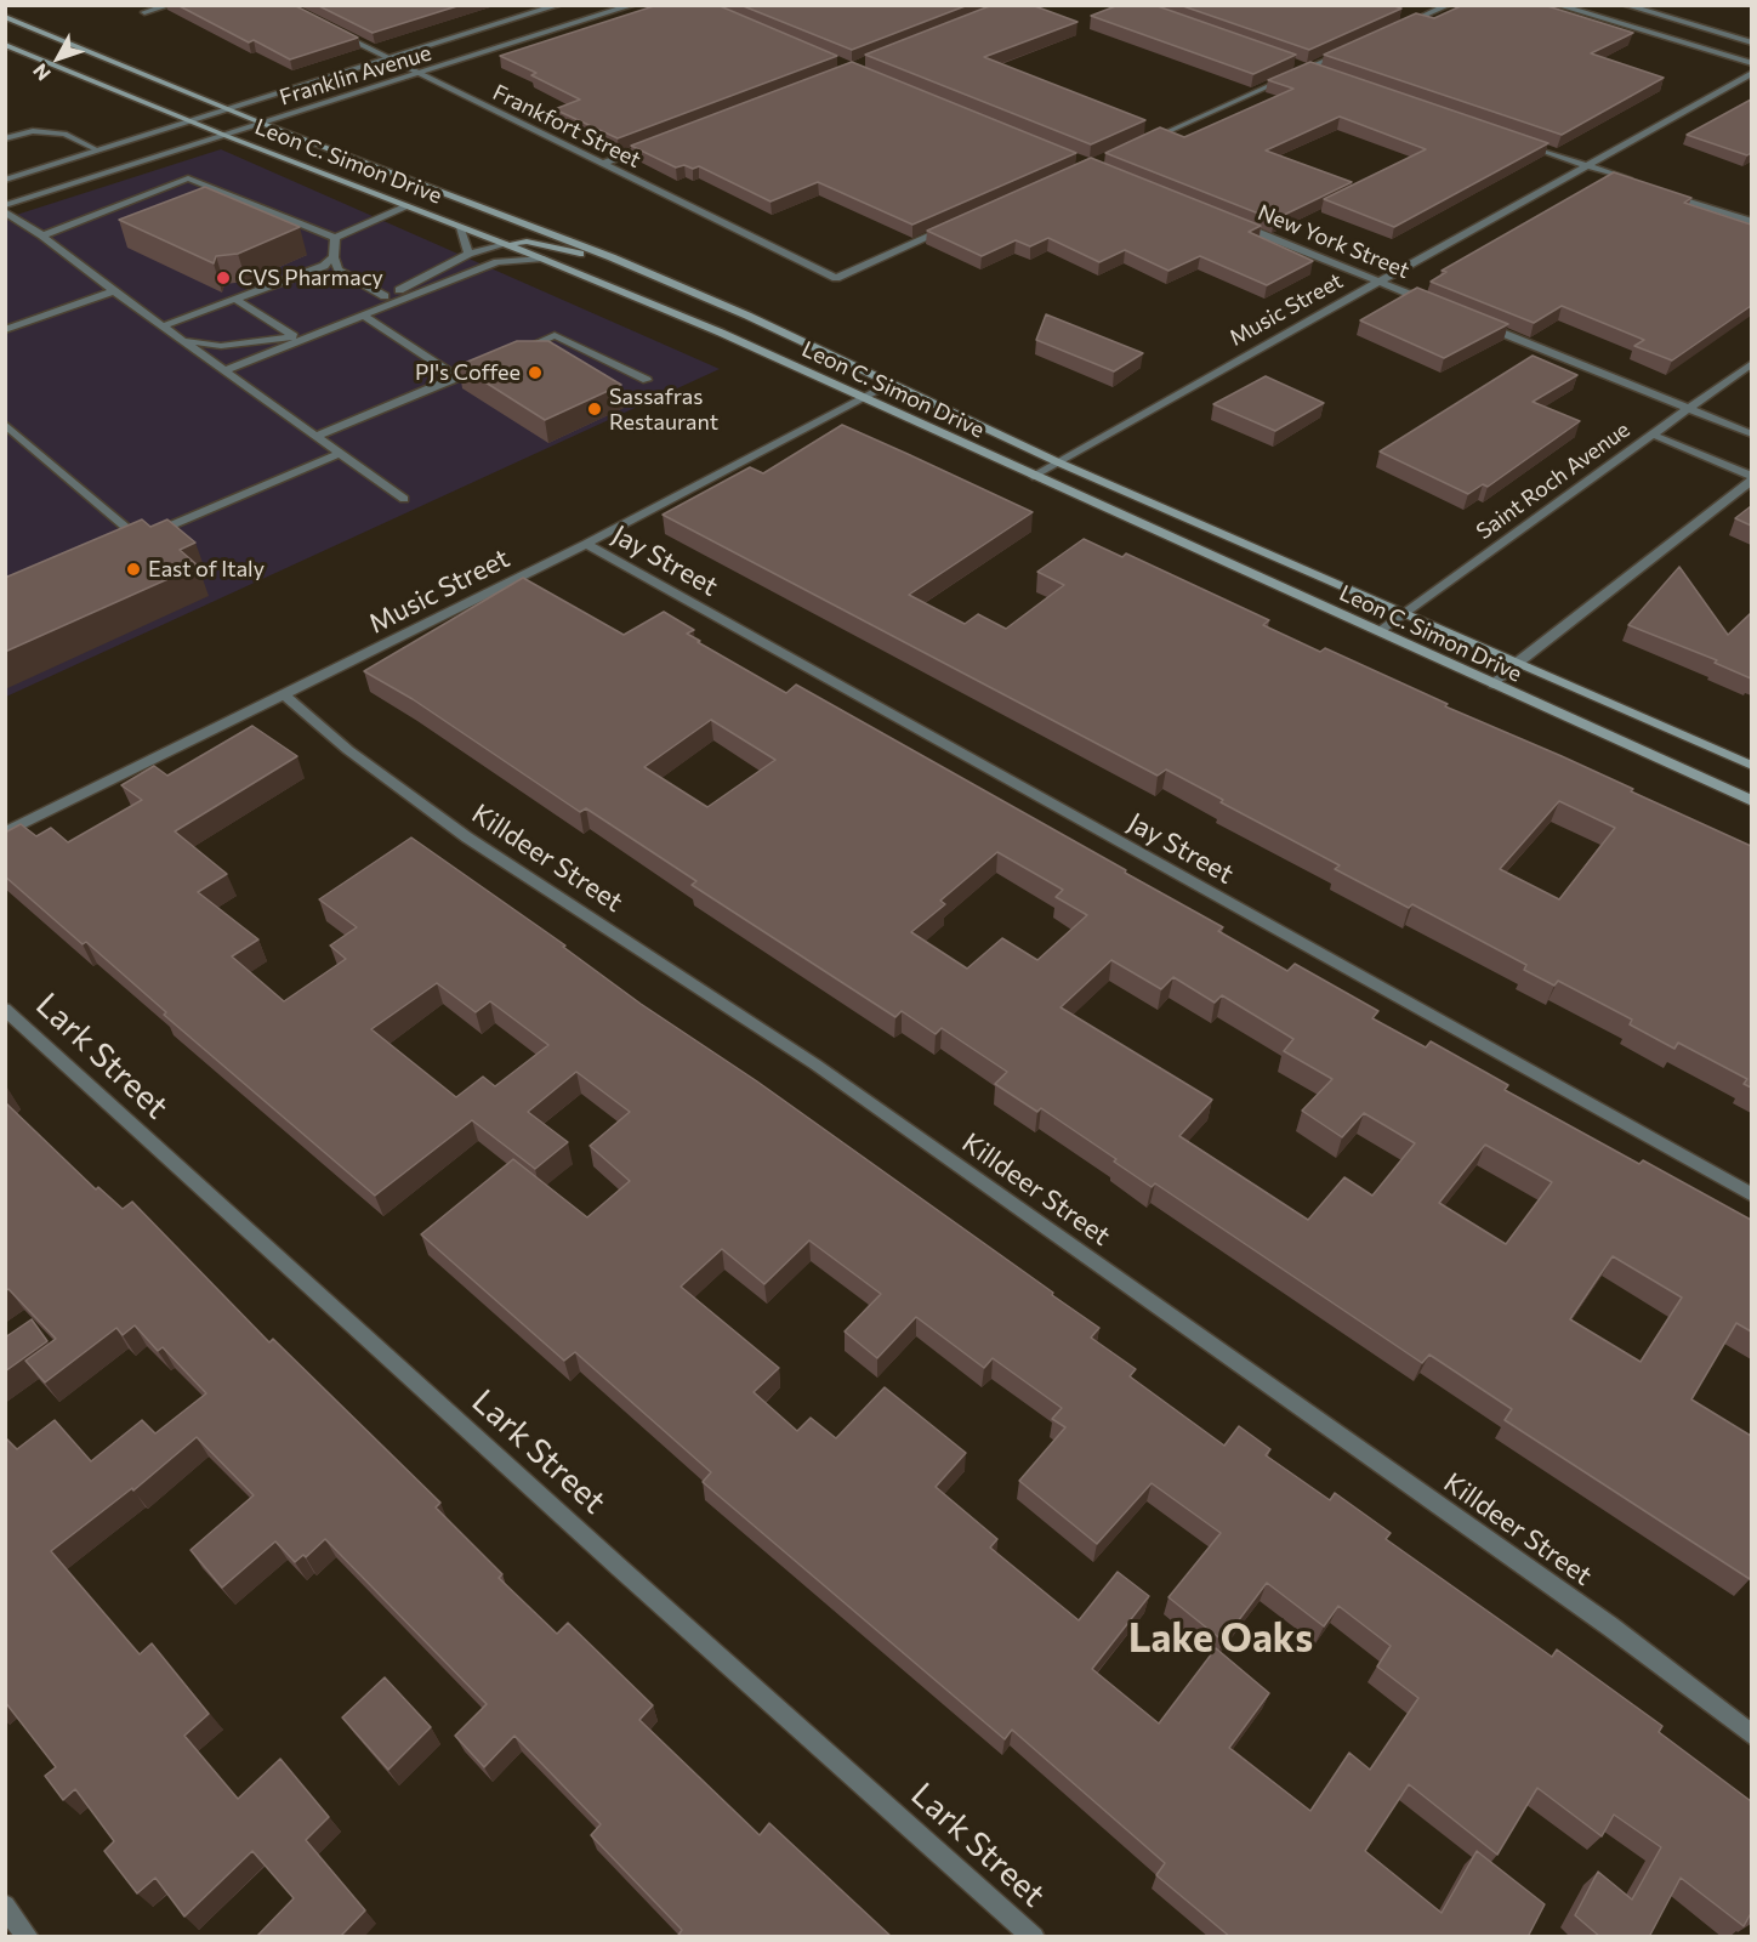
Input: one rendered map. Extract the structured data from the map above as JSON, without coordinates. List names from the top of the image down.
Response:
{
  "streets": {
    "main road": ["Leon C. Simon Drive"],
    "street": [
      "Franklin Avenue",
      "Frankfort Street",
      "New York Street",
      "Music Street",
      "Saint Roch Avenue",
      "Jay Street",
      "Killdeer Street",
      "Lark Street"
    ]
  },
  "crossings": [
    ["Franklin Avenue", "Frankfort Street"],
    ["Franklin Avenue", "Leon C. Simon Drive"],
    ["Leon C. Simon Drive", "Music Street"],
    ["Leon C. Simon Drive", "Saint Roch Avenue"],
    ["New York Street", "Music Street"],
    ["Music Street", "Jay Street"],
    ["Music Street", "Killdeer Street"]
  ],
  "districts": ["Lake Oaks"],
  "places": [
    "CVS Pharmacy",
    "PJ's Coffee",
    "Sassafras Restaurant",
    "East of Italy"
  ],
  "north": "bottom left"
}
